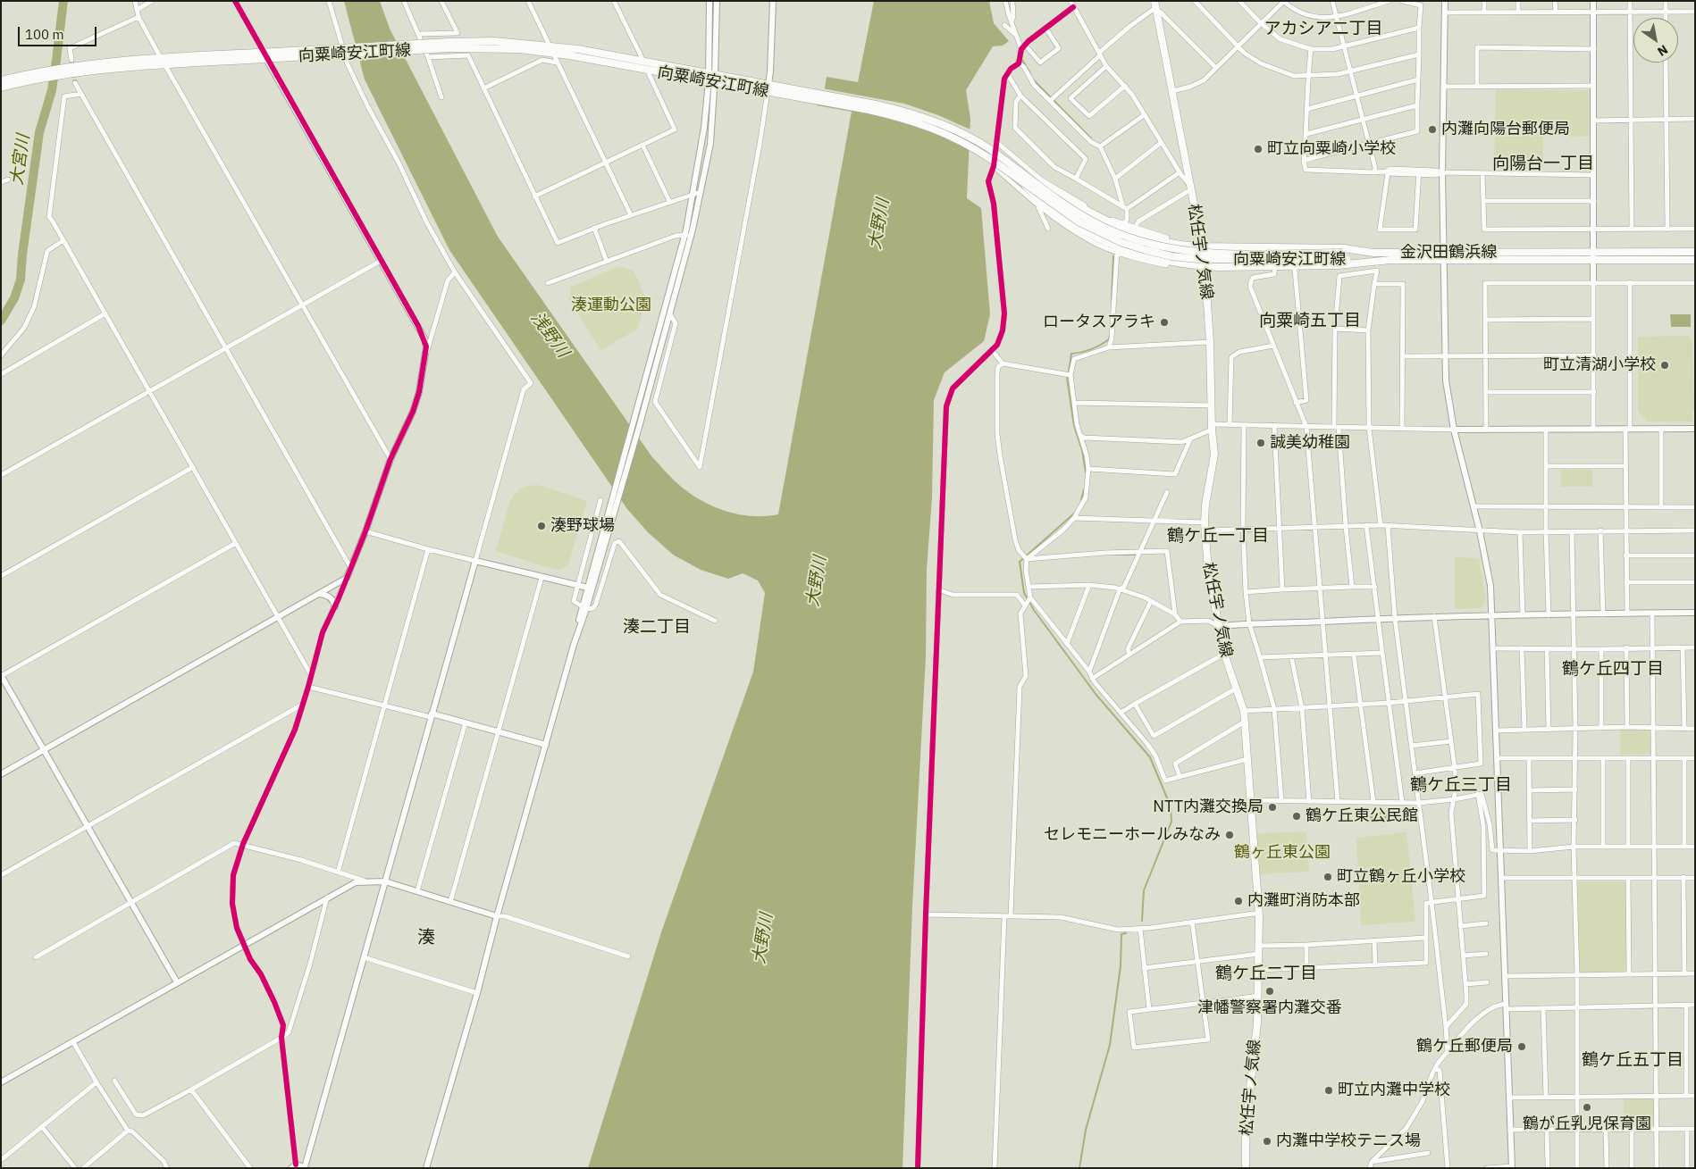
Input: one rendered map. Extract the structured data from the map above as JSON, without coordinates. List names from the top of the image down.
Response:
{
  "streets": {
    "main road": ["向粟崎安江町線", "松任宇ノ気線", "金沢田鶴浜線"]
  },
  "crossings": [
    ["向粟崎安江町線", "金沢田鶴浜線"],
    ["松任宇ノ気線", "金沢田鶴浜線"]
  ],
  "districts": [
    "アカシア二丁目",
    "向陽台一丁目",
    "向粟崎五丁目",
    "鶴ケ丘一丁目",
    "湊二丁目",
    "鶴ケ丘四丁目",
    "鶴ケ丘三丁目",
    "湊",
    "鶴ケ丘二丁目",
    "鶴ケ丘五丁目"
  ],
  "water": ["大宮川", "大野川", "浅野川"],
  "parks": ["湊運動公園", "鶴ヶ丘東公園"],
  "places": [
    "内灘向陽台郵便局",
    "町立向粟崎小学校",
    "ロータスアラキ",
    "町立清湖小学校",
    "誠美幼稚園",
    "湊野球場",
    "NTT内灘交換局",
    "鶴ケ丘東公民館",
    "セレモニーホールみなみ",
    "町立鶴ヶ丘小学校",
    "内灘町消防本部",
    "津幡警察署内灘交番",
    "鶴ケ丘郵便局",
    "町立内灘中学校",
    "鶴が丘乳児保育園",
    "内灘中学校テニス場"
  ],
  "scale_bar": "100 m",
  "north": "bottom right"
}
